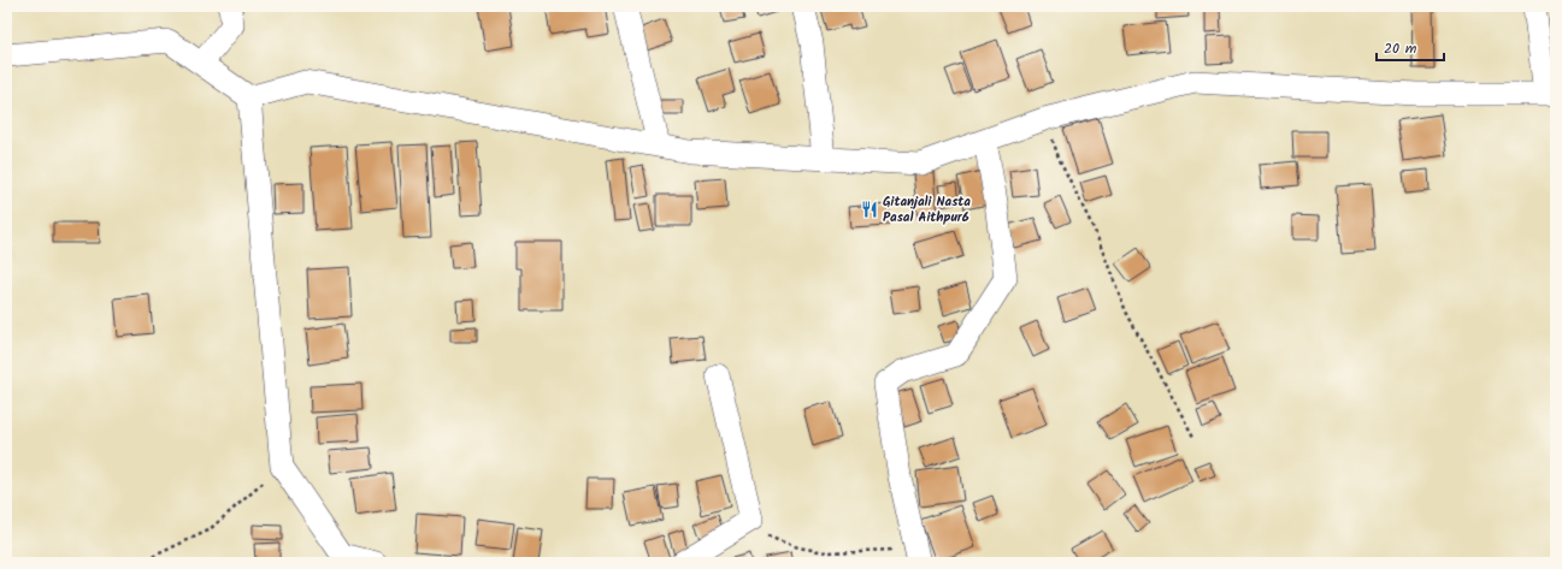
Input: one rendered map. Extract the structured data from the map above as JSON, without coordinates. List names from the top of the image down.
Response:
{
  "places": {
    "restaurant": ["Gitanjali Nasta Pasal Aithpur6"]
  },
  "scale_bar": "20 m"
}
